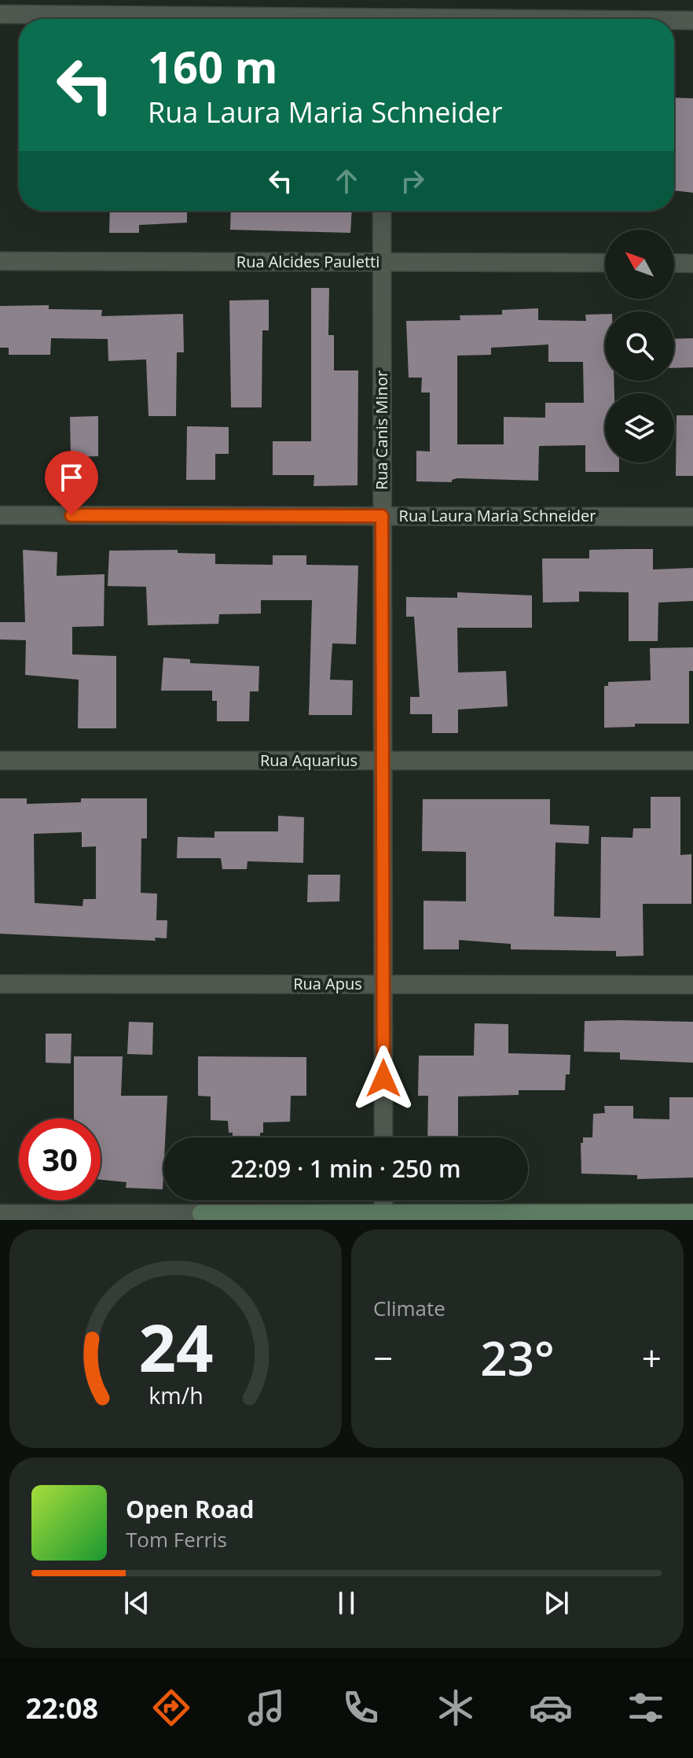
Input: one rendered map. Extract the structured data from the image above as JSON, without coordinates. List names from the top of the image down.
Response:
{
  "streets": {
    "street": [
      "Rua Alcides Pauletti",
      "Rua Canis Minor",
      "Rua Laura Maria Schneider",
      "Rua Aquarius",
      "Rua Apus"
    ]
  },
  "crossings": [
    ["Rua Alcides Pauletti", "Rua Canis Minor"],
    ["Rua Canis Minor", "Rua Laura Maria Schneider"],
    ["Rua Canis Minor", "Rua Aquarius"],
    ["Rua Canis Minor", "Rua Apus"]
  ],
  "north": "top left",
  "page": {
    "turn": ["160 m", "Rua Laura Maria Schneider"],
    "limit": "30",
    "trip": "22:09 · 1 min · 250 m",
    "tile": "Climate",
    "heat": ["−", "23°", "+"],
    "song": ["Open Road", "Tom Ferris"],
    "tabs": "22:08",
    "gauge": ["24", "km/h"]
  }
}
